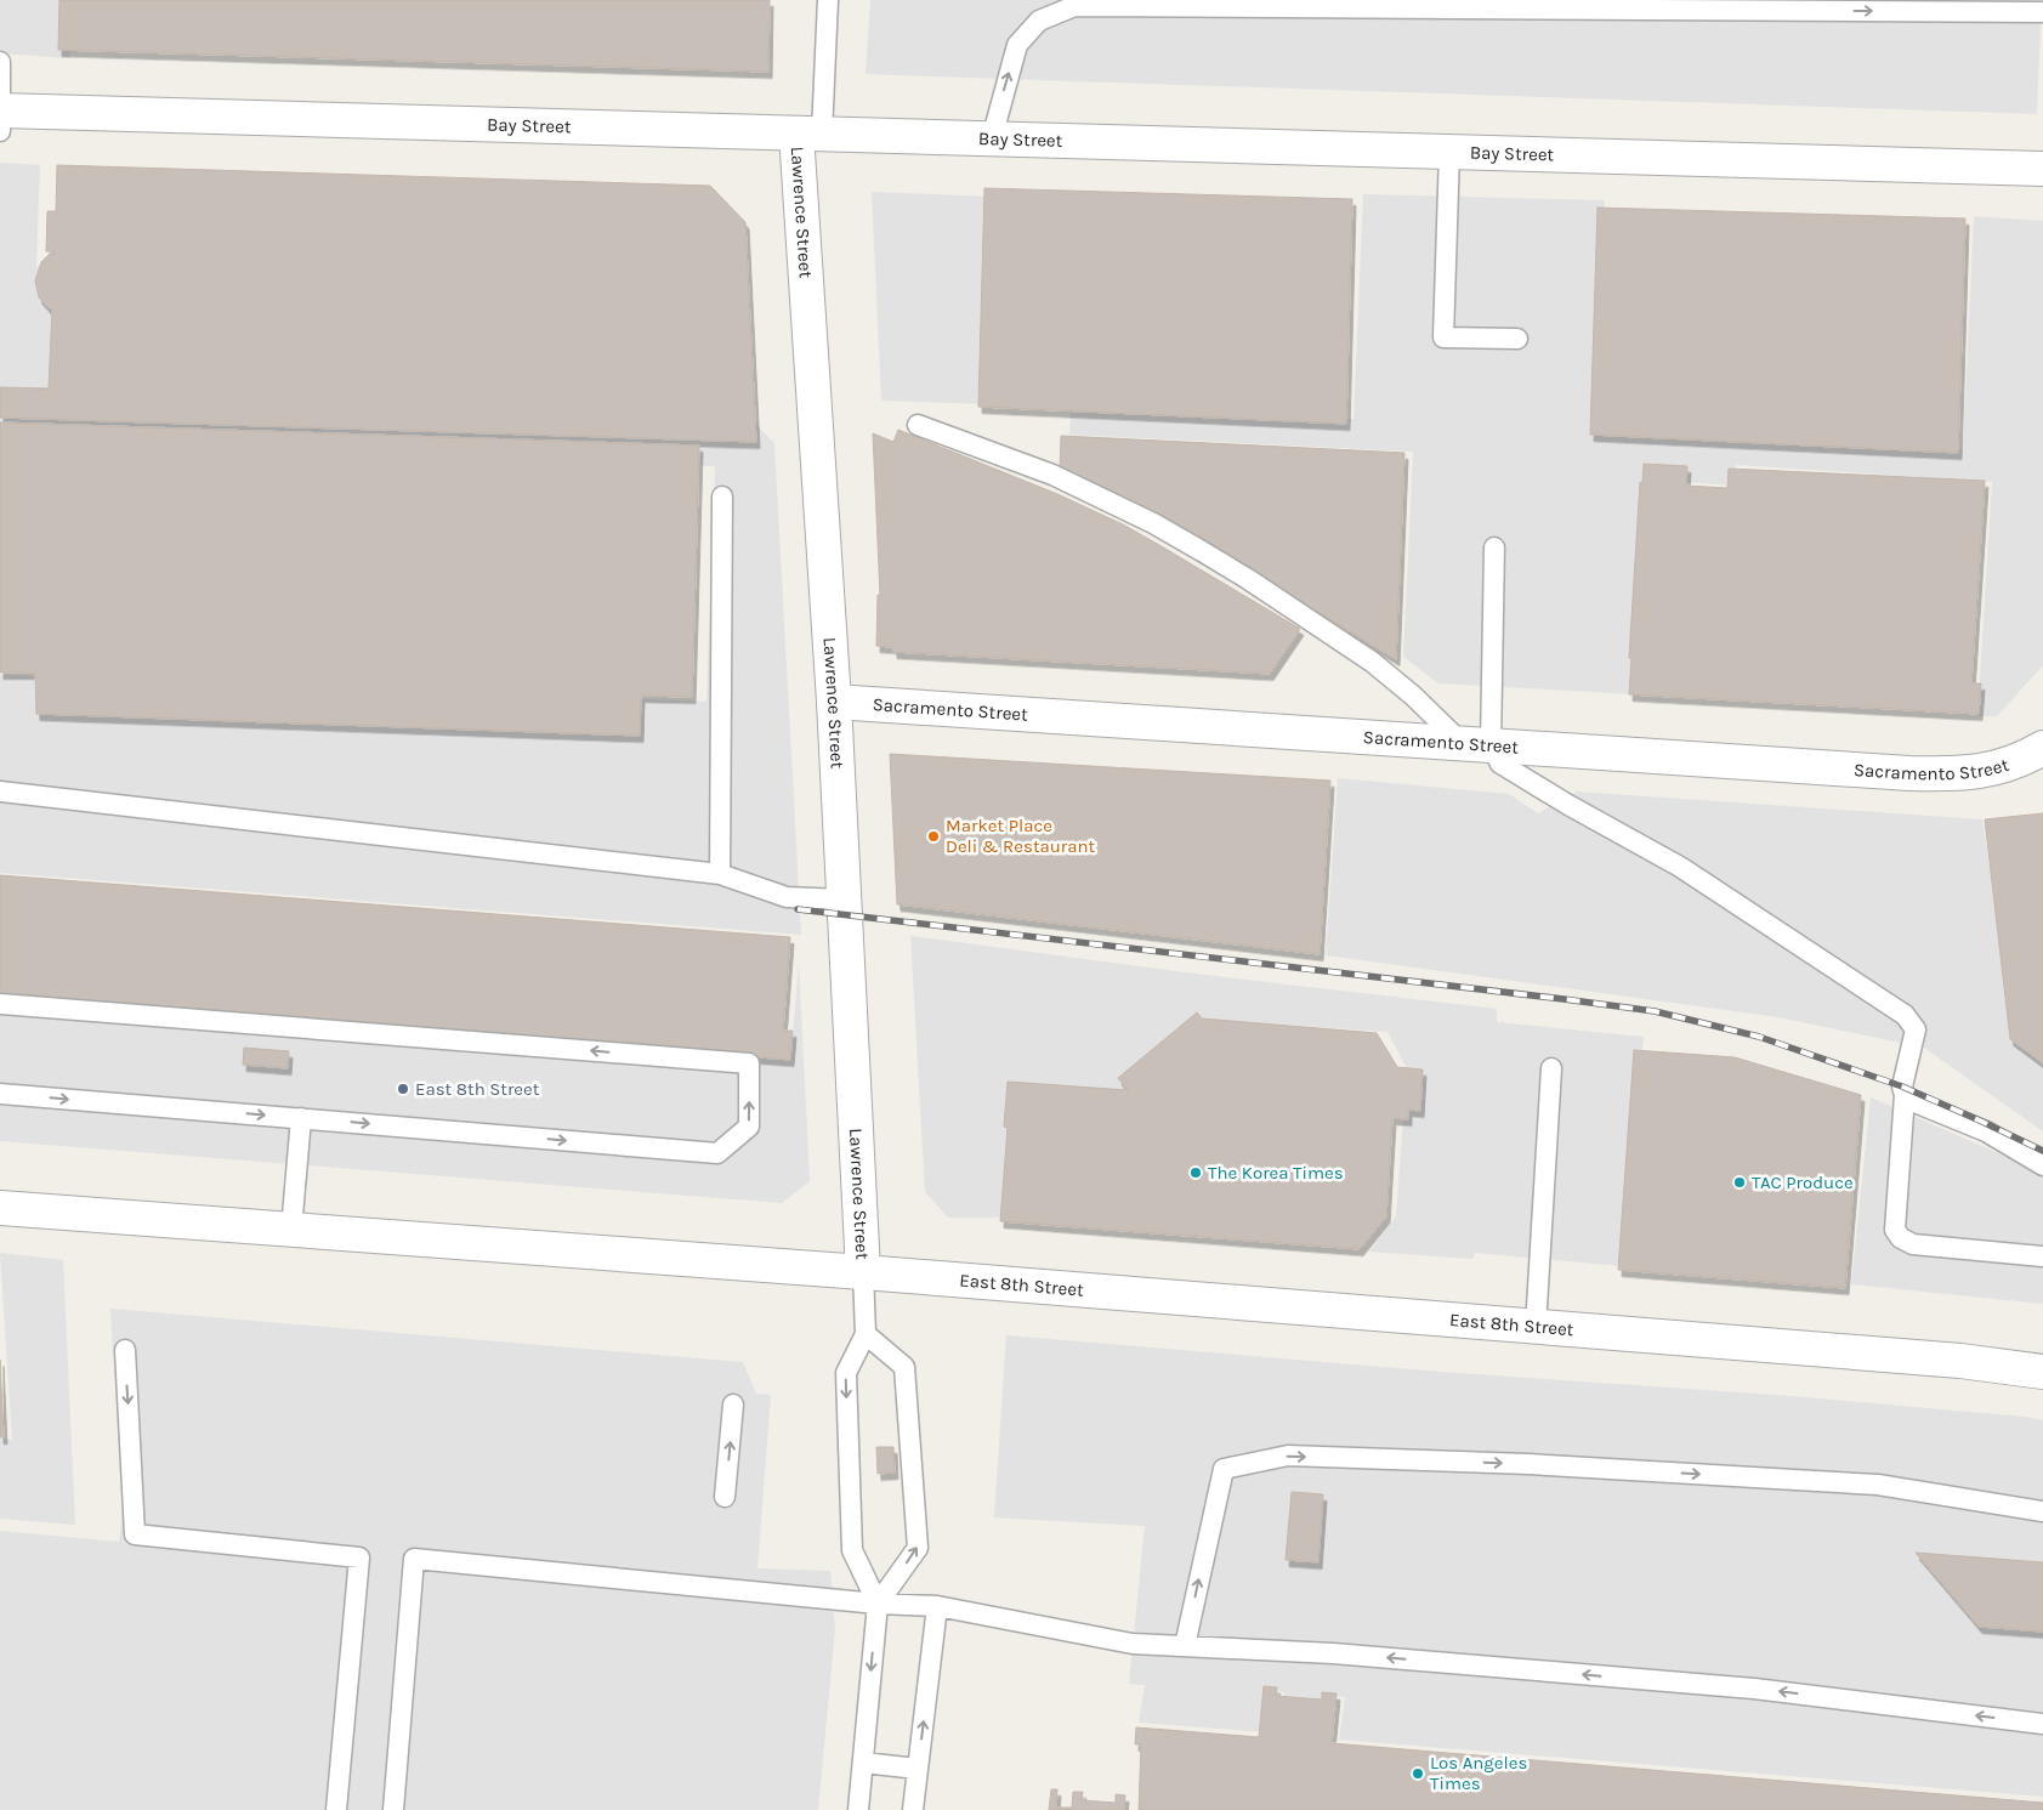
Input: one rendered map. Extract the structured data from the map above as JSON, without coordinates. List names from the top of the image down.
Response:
{
  "streets": {
    "street": [
      "Bay Street",
      "Lawrence Street",
      "Sacramento Street",
      "East 8th Street"
    ]
  },
  "crossings": [
    ["Bay Street", "Lawrence Street"],
    ["Lawrence Street", "Sacramento Street"],
    ["Lawrence Street", "East 8th Street"]
  ],
  "places": [
    "Market Place Deli & Restaurant",
    "East 8th Street",
    "The Korea Times",
    "TAC Produce",
    "Los Angeles Times"
  ]
}
